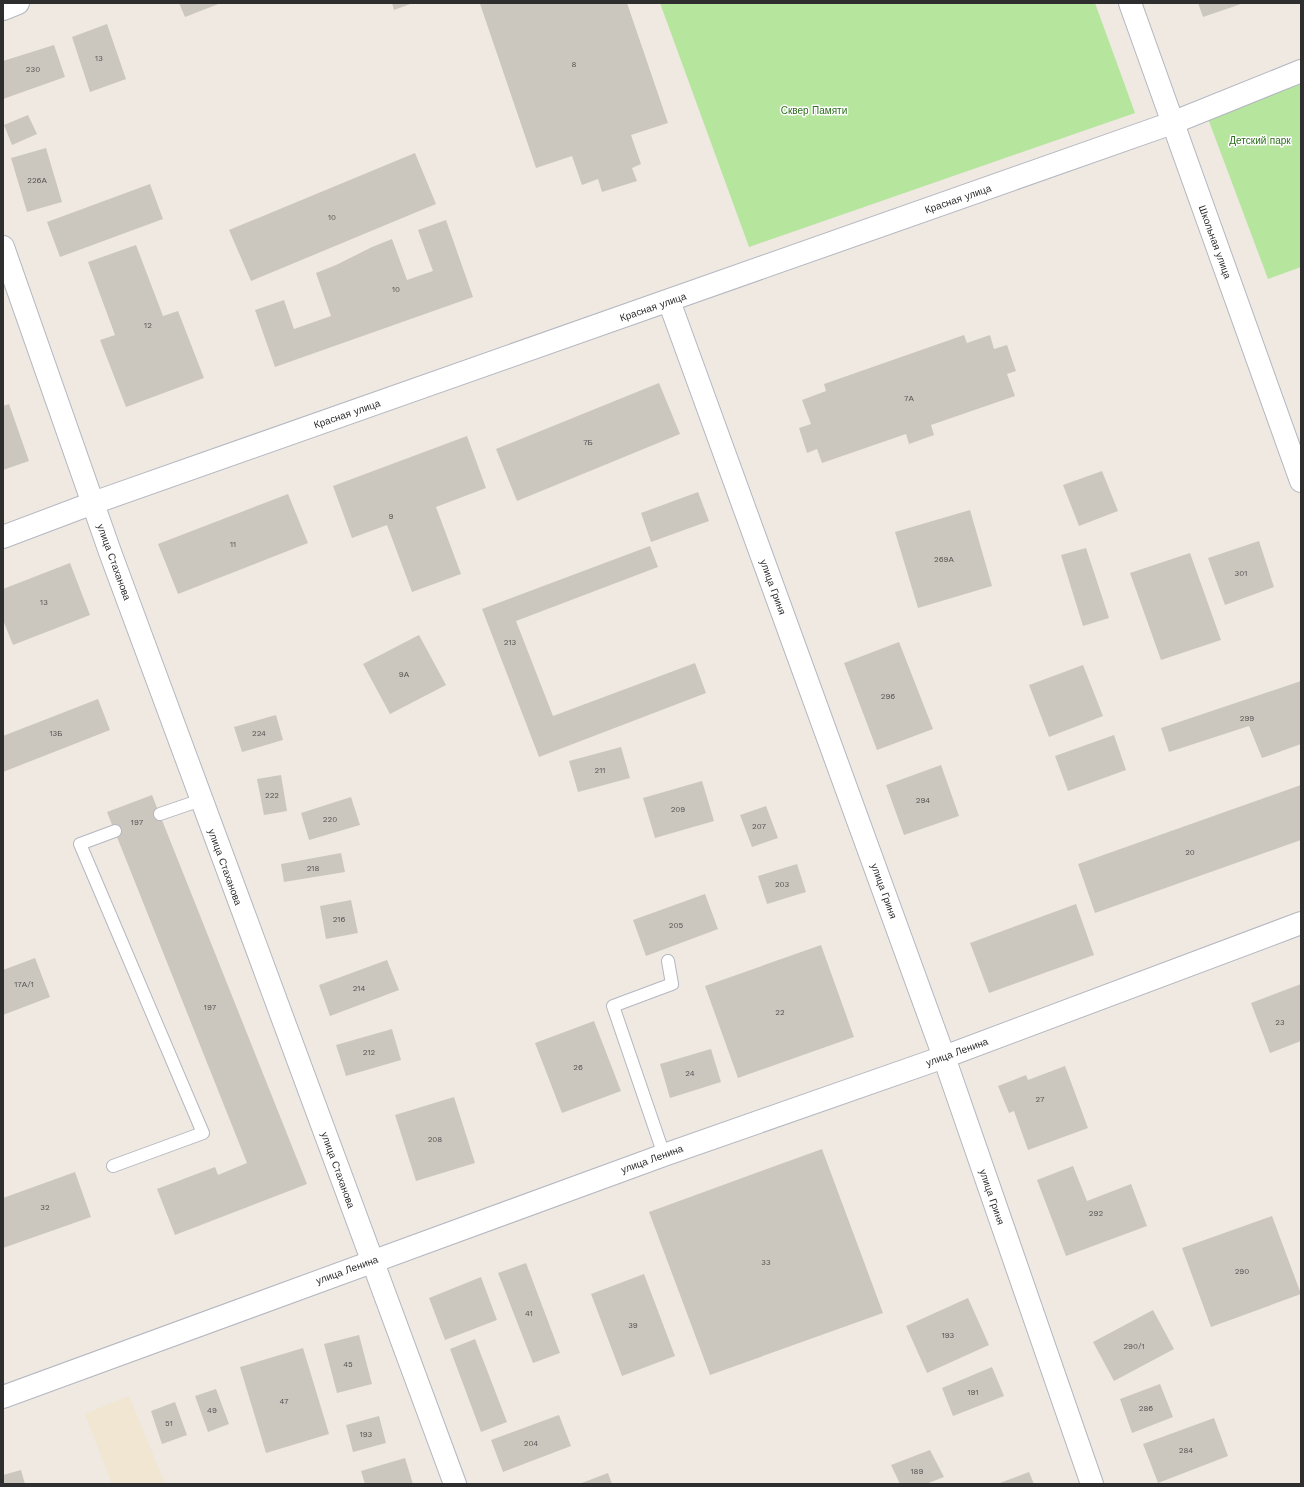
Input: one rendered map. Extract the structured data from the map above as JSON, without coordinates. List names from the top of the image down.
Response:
{
  "streets": {
    "street": [
      "Красная улица",
      "Школьная улица",
      "улица Стаханова",
      "улица Гриня",
      "улица Ленина"
    ]
  },
  "crossings": [
    ["Красная улица", "Школьная улица"],
    ["Красная улица", "улица Стаханова"],
    ["Красная улица", "улица Гриня"],
    ["улица Стаханова", "улица Ленина"],
    ["улица Гриня", "улица Ленина"]
  ],
  "parks": ["Сквер Памяти", "Детский парк"],
  "house_numbers": [
    "13",
    "8",
    "230",
    "226А",
    "10",
    "10",
    "12",
    "7А",
    "7Б",
    "9",
    "11",
    "269А",
    "301",
    "13",
    "213",
    "9А",
    "296",
    "299",
    "13Б",
    "224",
    "211",
    "222",
    "294",
    "209",
    "220",
    "197",
    "207",
    "20",
    "218",
    "203",
    "216",
    "205",
    "17А/1",
    "214",
    "197",
    "22",
    "23",
    "212",
    "26",
    "24",
    "27",
    "208",
    "32",
    "292",
    "33",
    "290",
    "41",
    "39",
    "193",
    "290/1",
    "45",
    "191",
    "47",
    "286",
    "49",
    "51",
    "193",
    "204",
    "284",
    "189"
  ]
}
